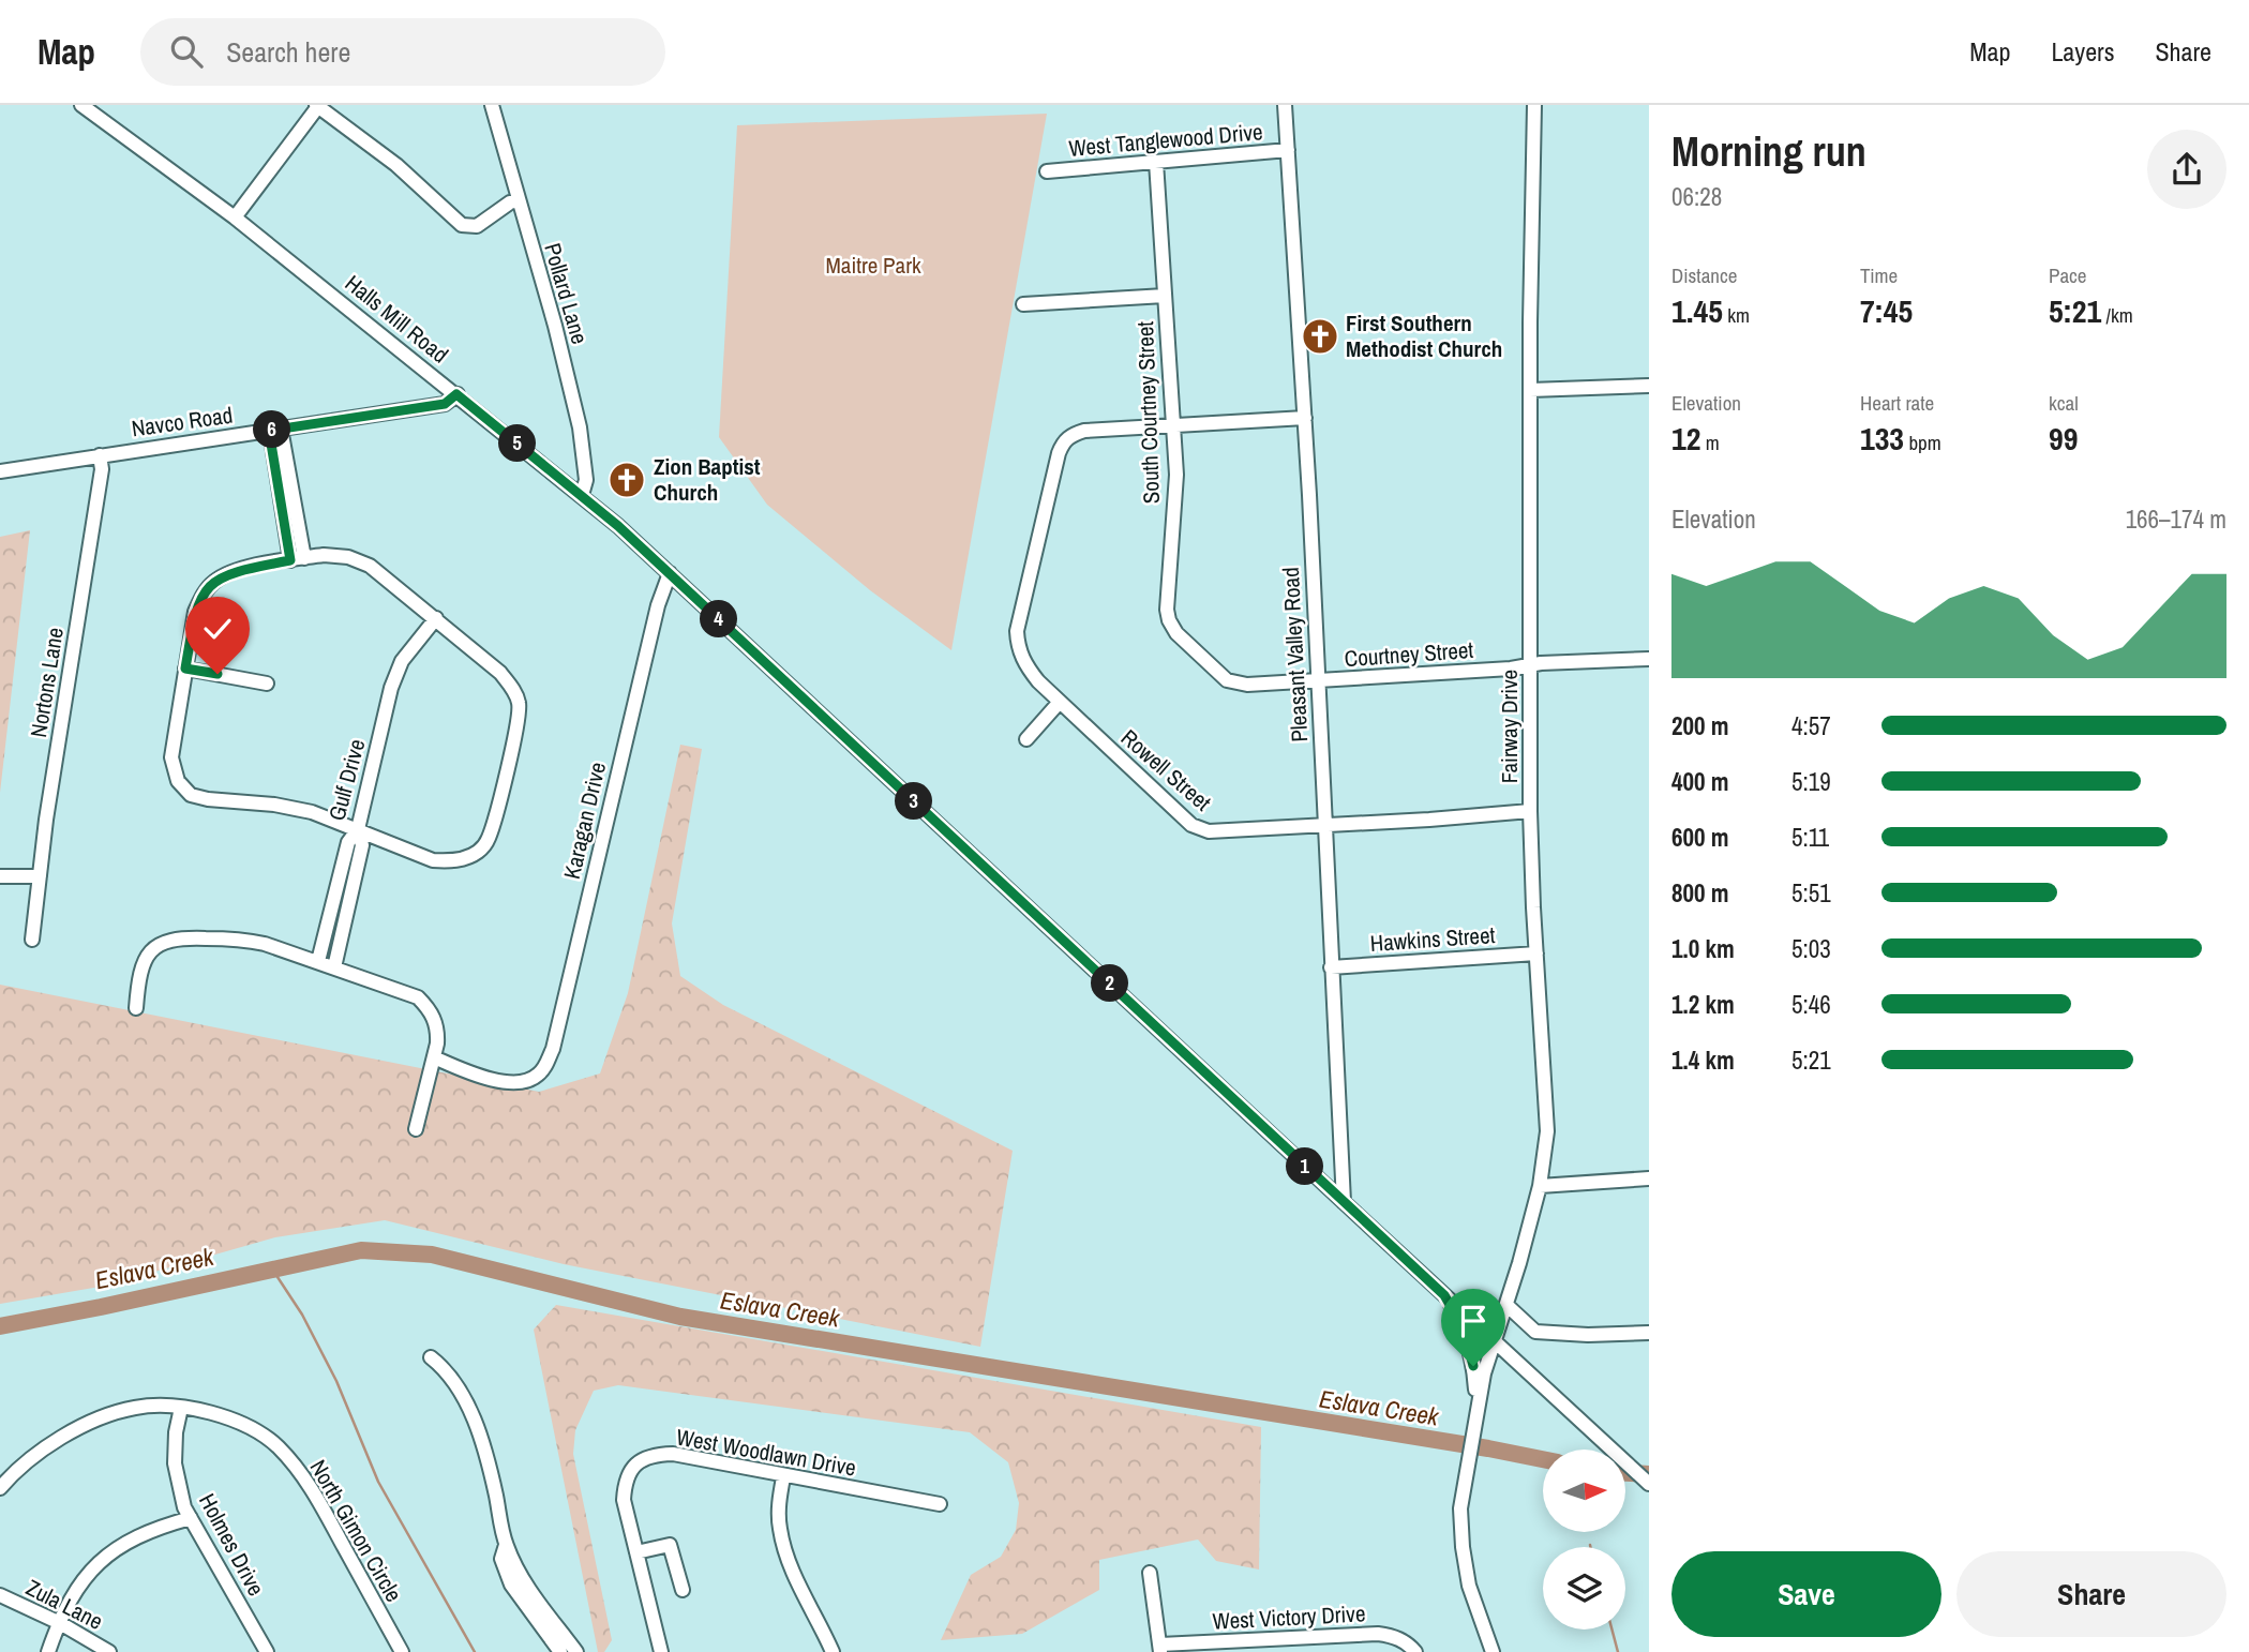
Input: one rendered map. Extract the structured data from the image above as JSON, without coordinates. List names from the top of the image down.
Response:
{
  "streets": {
    "street": [
      "West Tanglewood Drive",
      "Pollard Lane",
      "Halls Mill Road",
      "South Courtney Street",
      "Navco Road",
      "Pleasant Valley Road",
      "Courtney Street",
      "Nortons Lane",
      "Fairway Drive",
      "Rowell Street",
      "Gulf Drive",
      "Karagan Drive",
      "Hawkins Street",
      "West Woodlawn Drive",
      "North Gimon Circle",
      "Holmes Drive",
      "Zula Lane",
      "West Victory Drive"
    ]
  },
  "crossings": [
    ["West Tanglewood Drive", "South Courtney Street"],
    ["West Tanglewood Drive", "Pleasant Valley Road"],
    ["Pollard Lane", "Halls Mill Road"],
    ["Halls Mill Road", "Navco Road"],
    ["Halls Mill Road", "Pleasant Valley Road"],
    ["Halls Mill Road", "Fairway Drive"],
    ["Halls Mill Road", "Karagan Drive"],
    ["South Courtney Street", "Pleasant Valley Road"],
    ["South Courtney Street", "Courtney Street"],
    ["South Courtney Street", "Rowell Street"],
    ["Navco Road", "Nortons Lane"],
    ["Pleasant Valley Road", "Courtney Street"],
    ["Pleasant Valley Road", "Rowell Street"],
    ["Pleasant Valley Road", "Hawkins Street"],
    ["Courtney Street", "Fairway Drive"],
    ["Fairway Drive", "Rowell Street"],
    ["Fairway Drive", "Hawkins Street"],
    ["North Gimon Circle", "Holmes Drive"]
  ],
  "water": ["Eslava Creek"],
  "parks": ["Maitre Park"],
  "places": {
    "church": ["First Southern Methodist Church", "Zion Baptist Church"]
  },
  "north": "right",
  "page": {
    "header": "Map",
    "search": "Search here",
    "nav": ["Map", "Layers", "Share"],
    "heading": ["Morning run", "06:28"],
    "stats": [
      ["Distance", "1.45 km"],
      ["Time", "7:45"],
      ["Pace", "5:21 /km"],
      ["Elevation", "12 m"],
      ["Heart rate", "133 bpm"],
      ["kcal", "99"]
    ],
    "pins": [
      "6",
      "5",
      "4",
      "3",
      "2",
      "1"
    ],
    "chart": ["Elevation", "166–174 m"],
    "list": [
      {
        "name": "200 m",
        "note": "4:57"
      },
      {
        "name": "400 m",
        "note": "5:19"
      },
      {
        "name": "600 m",
        "note": "5:11"
      },
      {
        "name": "800 m",
        "note": "5:51"
      },
      {
        "name": "1.0 km",
        "note": "5:03"
      },
      {
        "name": "1.2 km",
        "note": "5:46"
      },
      {
        "name": "1.4 km",
        "note": "5:21"
      }
    ],
    "buttons": ["Save", "Share"]
  }
}
